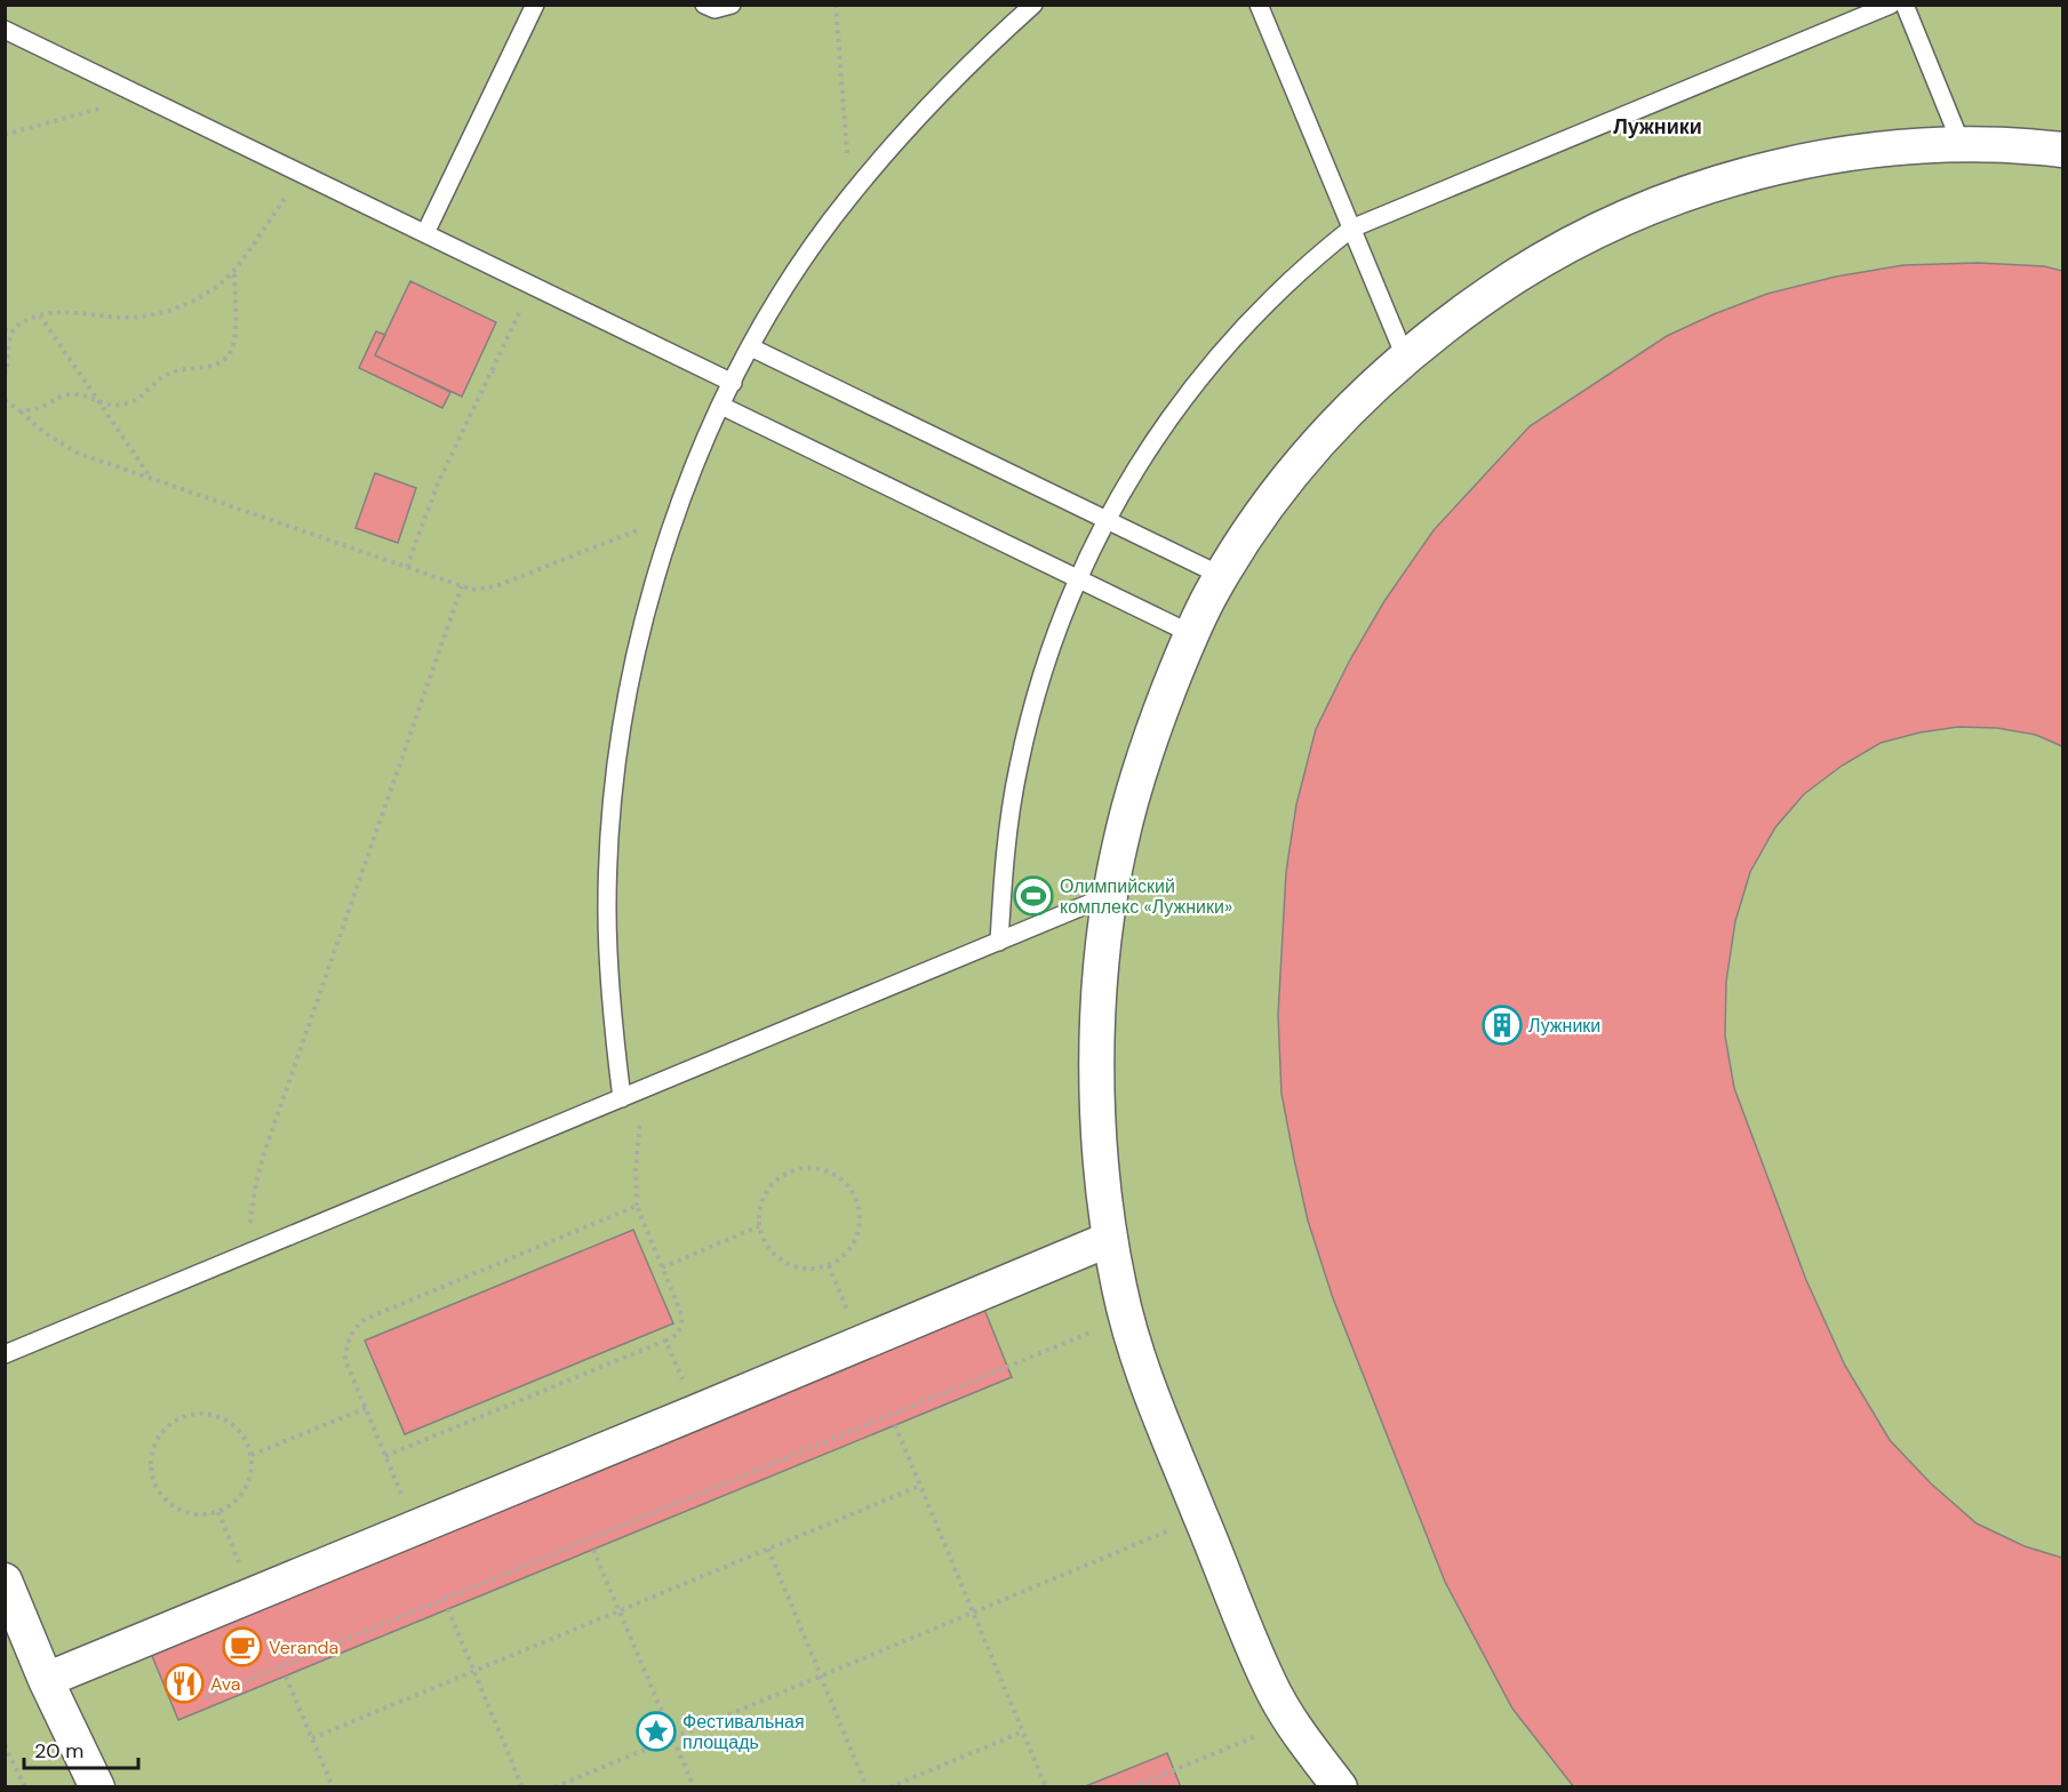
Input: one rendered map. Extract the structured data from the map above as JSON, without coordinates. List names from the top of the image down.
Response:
{
  "districts": ["Лужники"],
  "places": {
    "sports": ["Олимпийский комплекс «Лужники»"],
    "building": ["Лужники"],
    "cafe": ["Veranda"],
    "restaurant": ["Ava"],
    "place": ["Фестивальная площадь"]
  },
  "scale_bar": "20 m"
}
